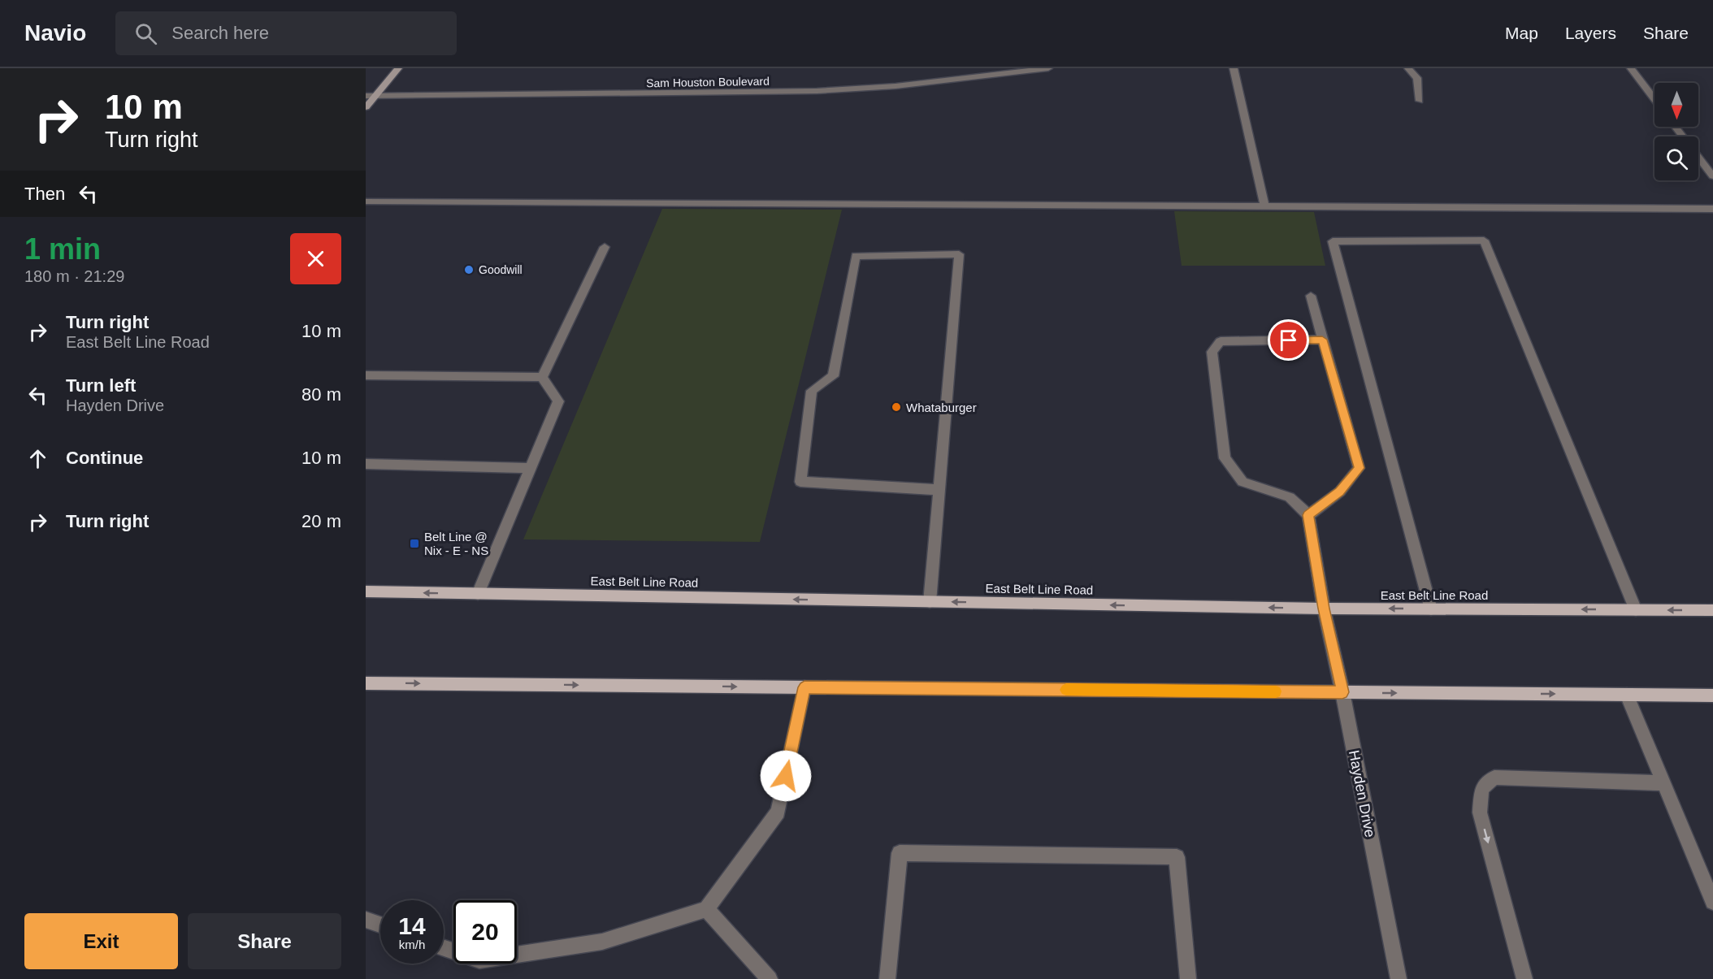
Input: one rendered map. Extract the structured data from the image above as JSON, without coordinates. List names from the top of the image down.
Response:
{
  "streets": {
    "main road": ["East Belt Line Road"],
    "street": ["Sam Houston Boulevard", "Hayden Drive"]
  },
  "crossings": [
    ["East Belt Line Road", "Hayden Drive"]
  ],
  "places": {
    "other": ["Goodwill", "Whataburger"],
    "transit": ["Belt Line @ Nix - E - NS"]
  },
  "north": "bottom",
  "page": {
    "header": "Navio",
    "search": "Search here",
    "nav": ["Map", "Layers", "Share"],
    "turn": ["10 m", "Turn right"],
    "then": "Then",
    "heading": ["1 min", "180 m · 21:29"],
    "list": [
      {
        "name": "Turn right",
        "note": "East Belt Line Road",
        "value": "10 m"
      },
      {
        "name": "Turn left",
        "note": "Hayden Drive",
        "value": "80 m"
      },
      {
        "name": "Continue",
        "value": "10 m"
      },
      {
        "name": "Turn right",
        "value": "20 m"
      }
    ],
    "speed": "14 km/h",
    "limit": "20",
    "buttons": ["Exit", "Share"]
  }
}
